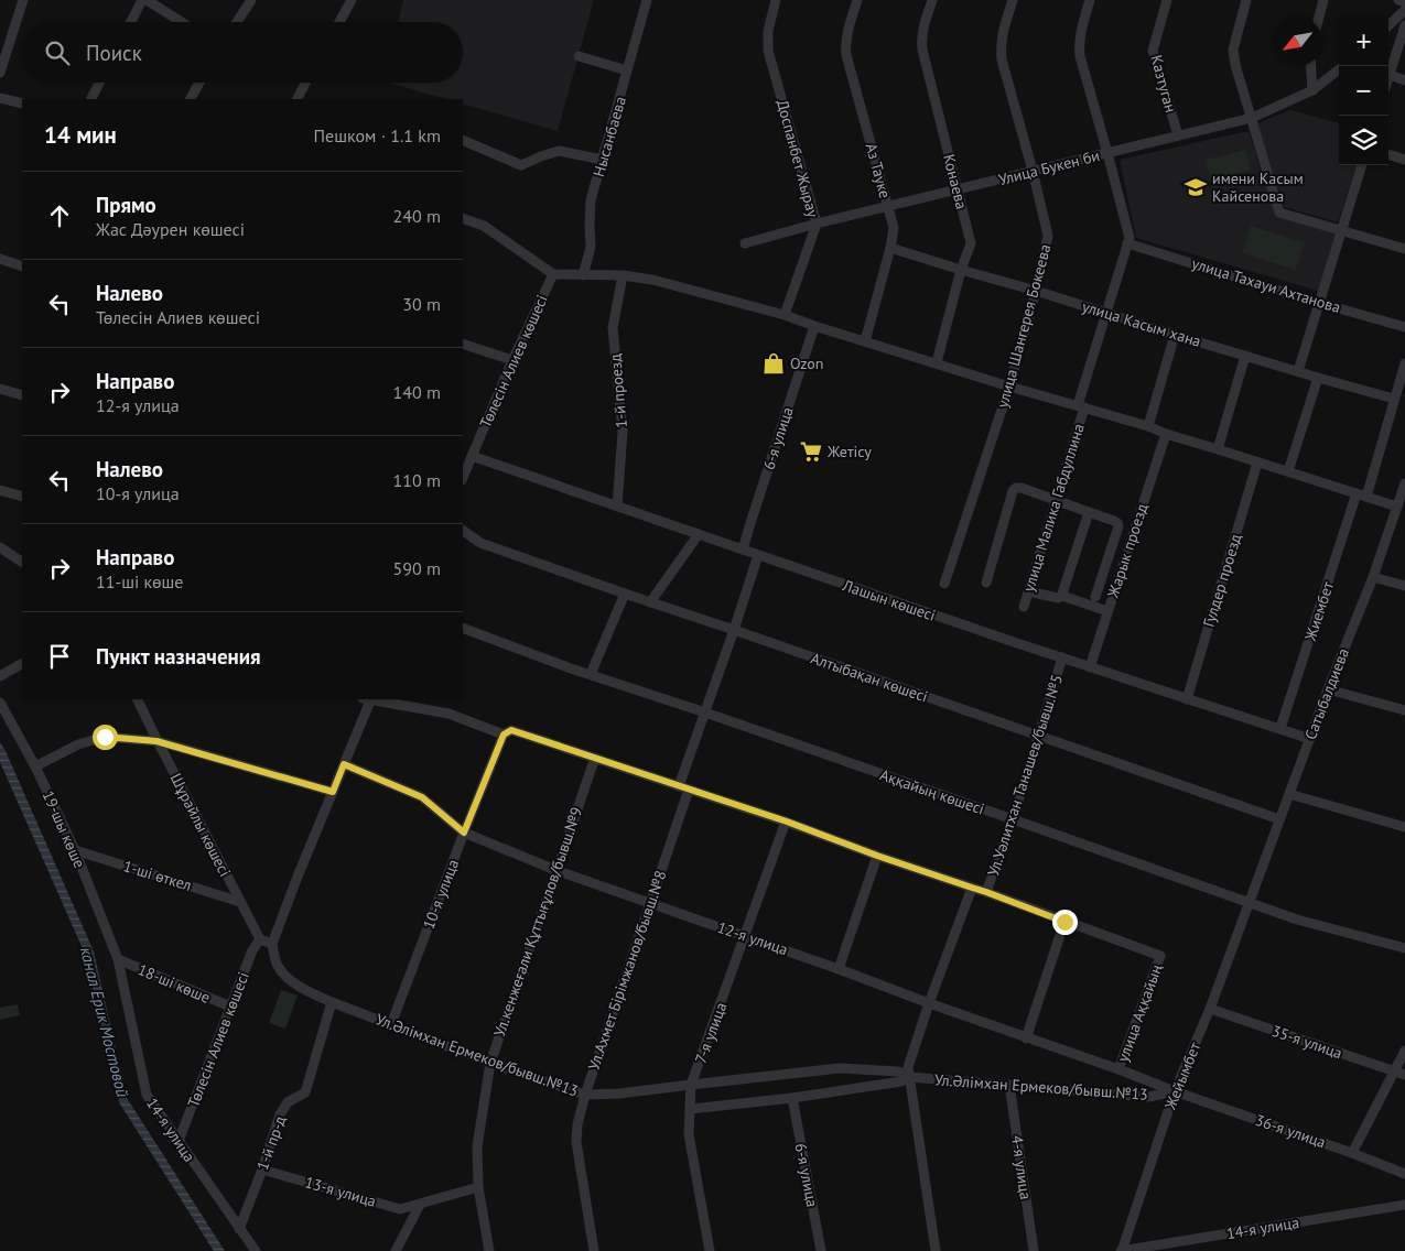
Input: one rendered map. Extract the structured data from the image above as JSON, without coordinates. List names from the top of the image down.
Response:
{
  "streets": {
    "street": [
      "Казтуган",
      "Нысанбаева",
      "Доспанбет Жырау",
      "Улица Букен би",
      "Аз Тауке",
      "Конаева",
      "улица Тахауи Ахтанова",
      "улица Касым хана",
      "улица Шангерея Бокеева",
      "Төлесін Алиев көшесі",
      "1-й проезд",
      "6-я улица",
      "улица Малика Габдуллина",
      "Жарык проезд",
      "Гулдер проезд",
      "Лашын көшесі",
      "Жиембет",
      "Алтыбақан көшесі",
      "Сатыбалдиева",
      "Ул.Уәлитхан Танашев/бывш.№5",
      "Аққайың көшесі",
      "Шұрайлы көшесі",
      "19-шы көше",
      "1-шi өткел",
      "10-я улица",
      "Ул.кенжеғали Құттығұлов/бывш.№9",
      "12-я улица",
      "Ул.Ахмет Бірімжанов/бывш.№8",
      "18-ші көше",
      "улица Аққайың",
      "7-я улица",
      "35-я улица",
      "Ул.Әлімхан Ермеков/бывш.№13",
      "Жейымбет",
      "14-я улица",
      "36-я улица",
      "1-й пр-д",
      "4-я улица",
      "13-я улица"
    ]
  },
  "crossings": [
    ["Казтуган", "Улица Букен би"],
    ["Доспанбет Жырау", "Улица Букен би"],
    ["Улица Букен би", "Аз Тауке"],
    ["Улица Букен би", "Конаева"],
    ["Улица Букен би", "улица Шангерея Бокеева"],
    ["Улица Букен би", "улица Малика Габдуллина"],
    ["Аз Тауке", "улица Касым хана"],
    ["Конаева", "улица Касым хана"],
    ["улица Тахауи Ахтанова", "улица Малика Габдуллина"],
    ["улица Касым хана", "улица Шангерея Бокеева"],
    ["улица Касым хана", "улица Малика Габдуллина"],
    ["улица Касым хана", "Жиембет"],
    ["Төлесін Алиев көшесі", "Лашын көшесі"],
    ["Төлесін Алиев көшесі", "Шұрайлы көшесі"],
    ["Төлесін Алиев көшесі", "18-ші көше"],
    ["Төлесін Алиев көшесі", "14-я улица"],
    ["1-й проезд", "Лашын көшесі"],
    ["6-я улица", "Лашын көшесі"],
    ["6-я улица", "Ул.Әлімхан Ермеков/бывш.№13"],
    ["Жарык проезд", "Лашын көшесі"],
    ["Гулдер проезд", "Лашын көшесі"],
    ["Лашын көшесі", "Жиембет"],
    ["Лашын көшесі", "Сатыбалдиева"],
    ["Лашын көшесі", "Ул.Уәлитхан Танашев/бывш.№5"],
    ["Лашын көшесі", "Ул.Ахмет Бірімжанов/бывш.№8"],
    ["Алтыбақан көшесі", "Сатыбалдиева"],
    ["Алтыбақан көшесі", "Ул.Уәлитхан Танашев/бывш.№5"],
    ["Алтыбақан көшесі", "Ул.Ахмет Бірімжанов/бывш.№8"],
    ["Сатыбалдиева", "Аққайың көшесі"],
    ["Сатыбалдиева", "Жейымбет"],
    ["Ул.Уәлитхан Танашев/бывш.№5", "Аққайың көшесі"],
    ["Ул.Уәлитхан Танашев/бывш.№5", "12-я улица"],
    ["Ул.Уәлитхан Танашев/бывш.№5", "Ул.Әлімхан Ермеков/бывш.№13"],
    ["Аққайың көшесі", "Ул.Ахмет Бірімжанов/бывш.№8"],
    ["Аққайың көшесі", "Жейымбет"],
    ["Шұрайлы көшесі", "1-шi өткел"],
    ["19-шы көше", "1-шi өткел"],
    ["19-шы көше", "18-ші көше"],
    ["19-шы көше", "14-я улица"],
    ["10-я улица", "12-я улица"],
    ["10-я улица", "Ул.Әлімхан Ермеков/бывш.№13"],
    ["Ул.кенжеғали Құттығұлов/бывш.№9", "12-я улица"],
    ["Ул.кенжеғали Құттығұлов/бывш.№9", "Ул.Әлімхан Ермеков/бывш.№13"],
    ["Ул.кенжеғали Құттығұлов/бывш.№9", "13-я улица"],
    ["12-я улица", "Ул.Ахмет Бірімжанов/бывш.№8"],
    ["12-я улица", "улица Аққайың"],
    ["12-я улица", "7-я улица"],
    ["12-я улица", "Ул.Әлімхан Ермеков/бывш.№13"],
    ["12-я улица", "Жейымбет"],
    ["12-я улица", "36-я улица"],
    ["Ул.Ахмет Бірімжанов/бывш.№8", "Ул.Әлімхан Ермеков/бывш.№13"],
    ["18-ші көше", "14-я улица"],
    ["7-я улица", "Ул.Әлімхан Ермеков/бывш.№13"],
    ["35-я улица", "Жейымбет"],
    ["Ул.Әлімхан Ермеков/бывш.№13", "Жейымбет"],
    ["Ул.Әлімхан Ермеков/бывш.№13", "36-я улица"],
    ["Ул.Әлімхан Ермеков/бывш.№13", "1-й пр-д"],
    ["Ул.Әлімхан Ермеков/бывш.№13", "4-я улица"],
    ["Жейымбет", "14-я улица"],
    ["Жейымбет", "36-я улица"],
    ["14-я улица", "1-й пр-д"],
    ["1-й пр-д", "13-я улица"]
  ],
  "water": ["канал Ерик Мостовой"],
  "places": {
    "school or university": ["имени Касым Кайсенова"],
    "shop": ["Ozon"],
    "supermarket": ["Жетісу"]
  },
  "north": "bottom left",
  "page": {
    "map_buttons": ["+", "−"],
    "search": "Поиск",
    "heading": ["14 мин", "Пешком · 1.1 km"],
    "list": [
      ["Прямо", "Жас Дәурен көшесі", "240 m"],
      ["Налево", "Төлесін Алиев көшесі", "30 m"],
      ["Направо", "12-я улица", "140 m"],
      ["Налево", "10-я улица", "110 m"],
      ["Направо", "11-ші көше", "590 m"],
      "Пункт назначения"
    ]
  }
}
